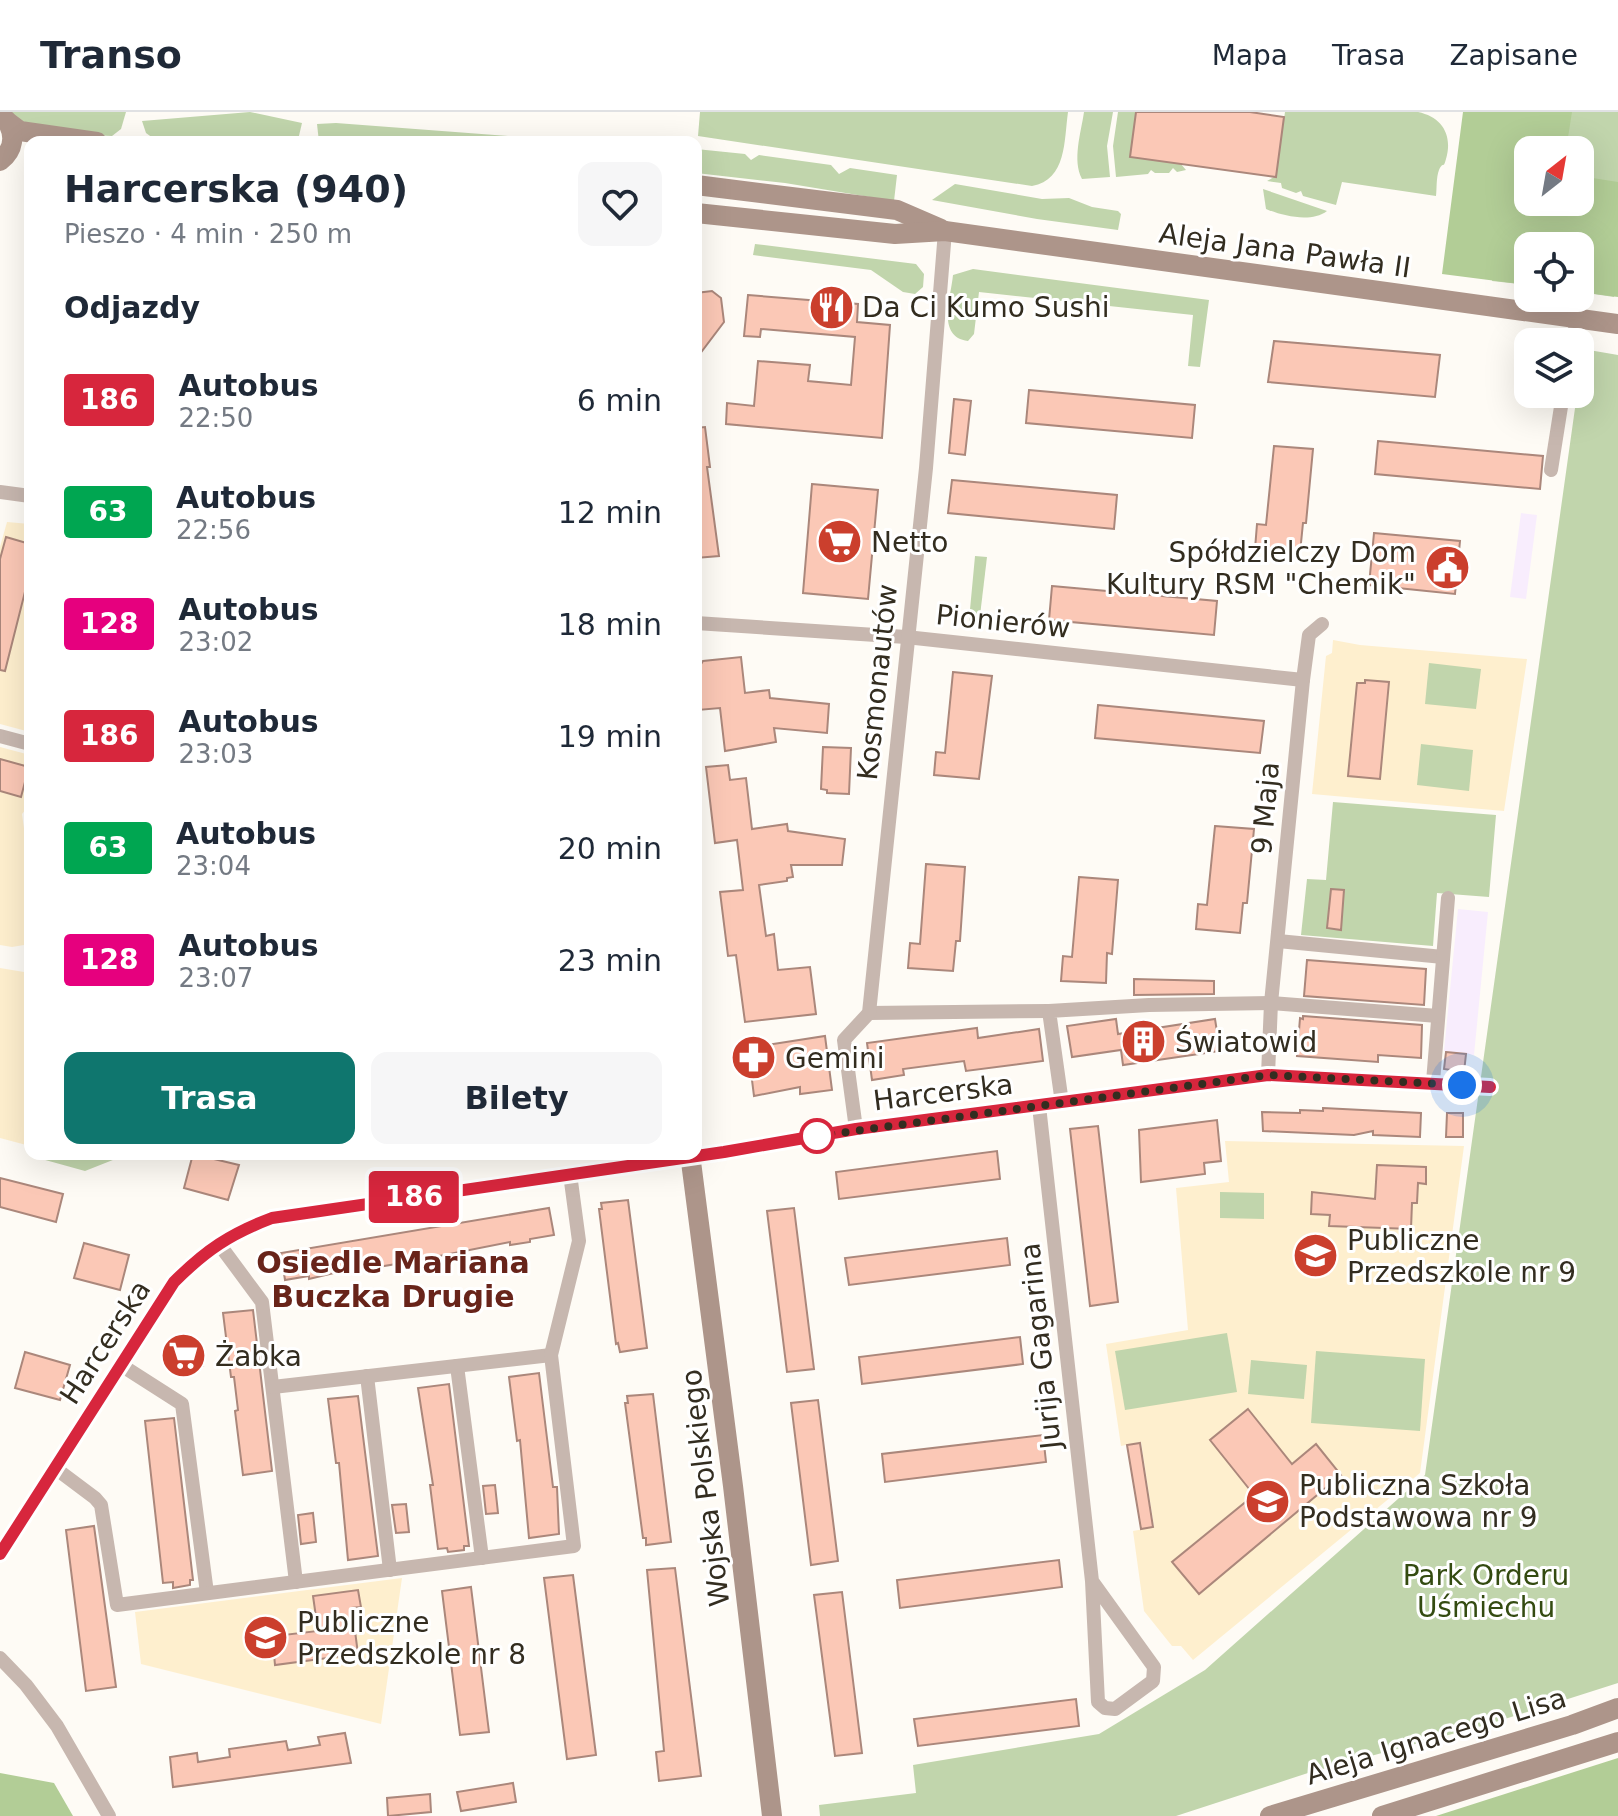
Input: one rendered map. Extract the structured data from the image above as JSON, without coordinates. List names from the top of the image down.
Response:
{
  "streets": {
    "main road": ["Aleja Jana Pawła II", "Wojska Polskiego", "Aleja Ignacego Lisa"],
    "street": [
      "Pionierów",
      "Kosmonautów",
      "9 Maja",
      "Harcerska",
      "Jurija Gagarina"
    ]
  },
  "crossings": [
    ["Aleja Jana Pawła II", "Kosmonautów"],
    ["Pionierów", "Kosmonautów"],
    ["Pionierów", "9 Maja"],
    ["9 Maja", "Harcerska"],
    ["Harcerska", "Jurija Gagarina"]
  ],
  "districts": ["Osiedle Mariana Buczka Drugie"],
  "parks": ["Park Orderu Uśmiechu"],
  "places": {
    "restaurant": ["Da Ci Kumo Sushi"],
    "supermarket": ["Netto", "Żabka"],
    "public building": ["Spółdzielczy Dom Kultury RSM \"Chemik\""],
    "building": ["Światowid"],
    "pharmacy": ["Gemini"],
    "school or university": ["Publiczne Przedszkole nr 9", "Publiczna Szkoła Podstawowa nr 9", "Publiczne Przedszkole nr 8"]
  },
  "lines": ["bus line 186"],
  "north": "top right",
  "page": {
    "header": "Transo",
    "nav": ["Mapa", "Trasa", "Zapisane"],
    "on_map": "186",
    "heading": [
      ["Harcerska (940)", "Pieszo · 4 min · 250 m"],
      "Odjazdy"
    ],
    "list": [
      {
        "mark": "186",
        "name": "Autobus",
        "note": "22:50",
        "value": "6 min"
      },
      {
        "mark": "63",
        "name": "Autobus",
        "note": "22:56",
        "value": "12 min"
      },
      {
        "mark": "128",
        "name": "Autobus",
        "note": "23:02",
        "value": "18 min"
      },
      {
        "mark": "186",
        "name": "Autobus",
        "note": "23:03",
        "value": "19 min"
      },
      {
        "mark": "63",
        "name": "Autobus",
        "note": "23:04",
        "value": "20 min"
      },
      {
        "mark": "128",
        "name": "Autobus",
        "note": "23:07",
        "value": "23 min"
      }
    ],
    "buttons": ["Trasa", "Bilety"]
  }
}
